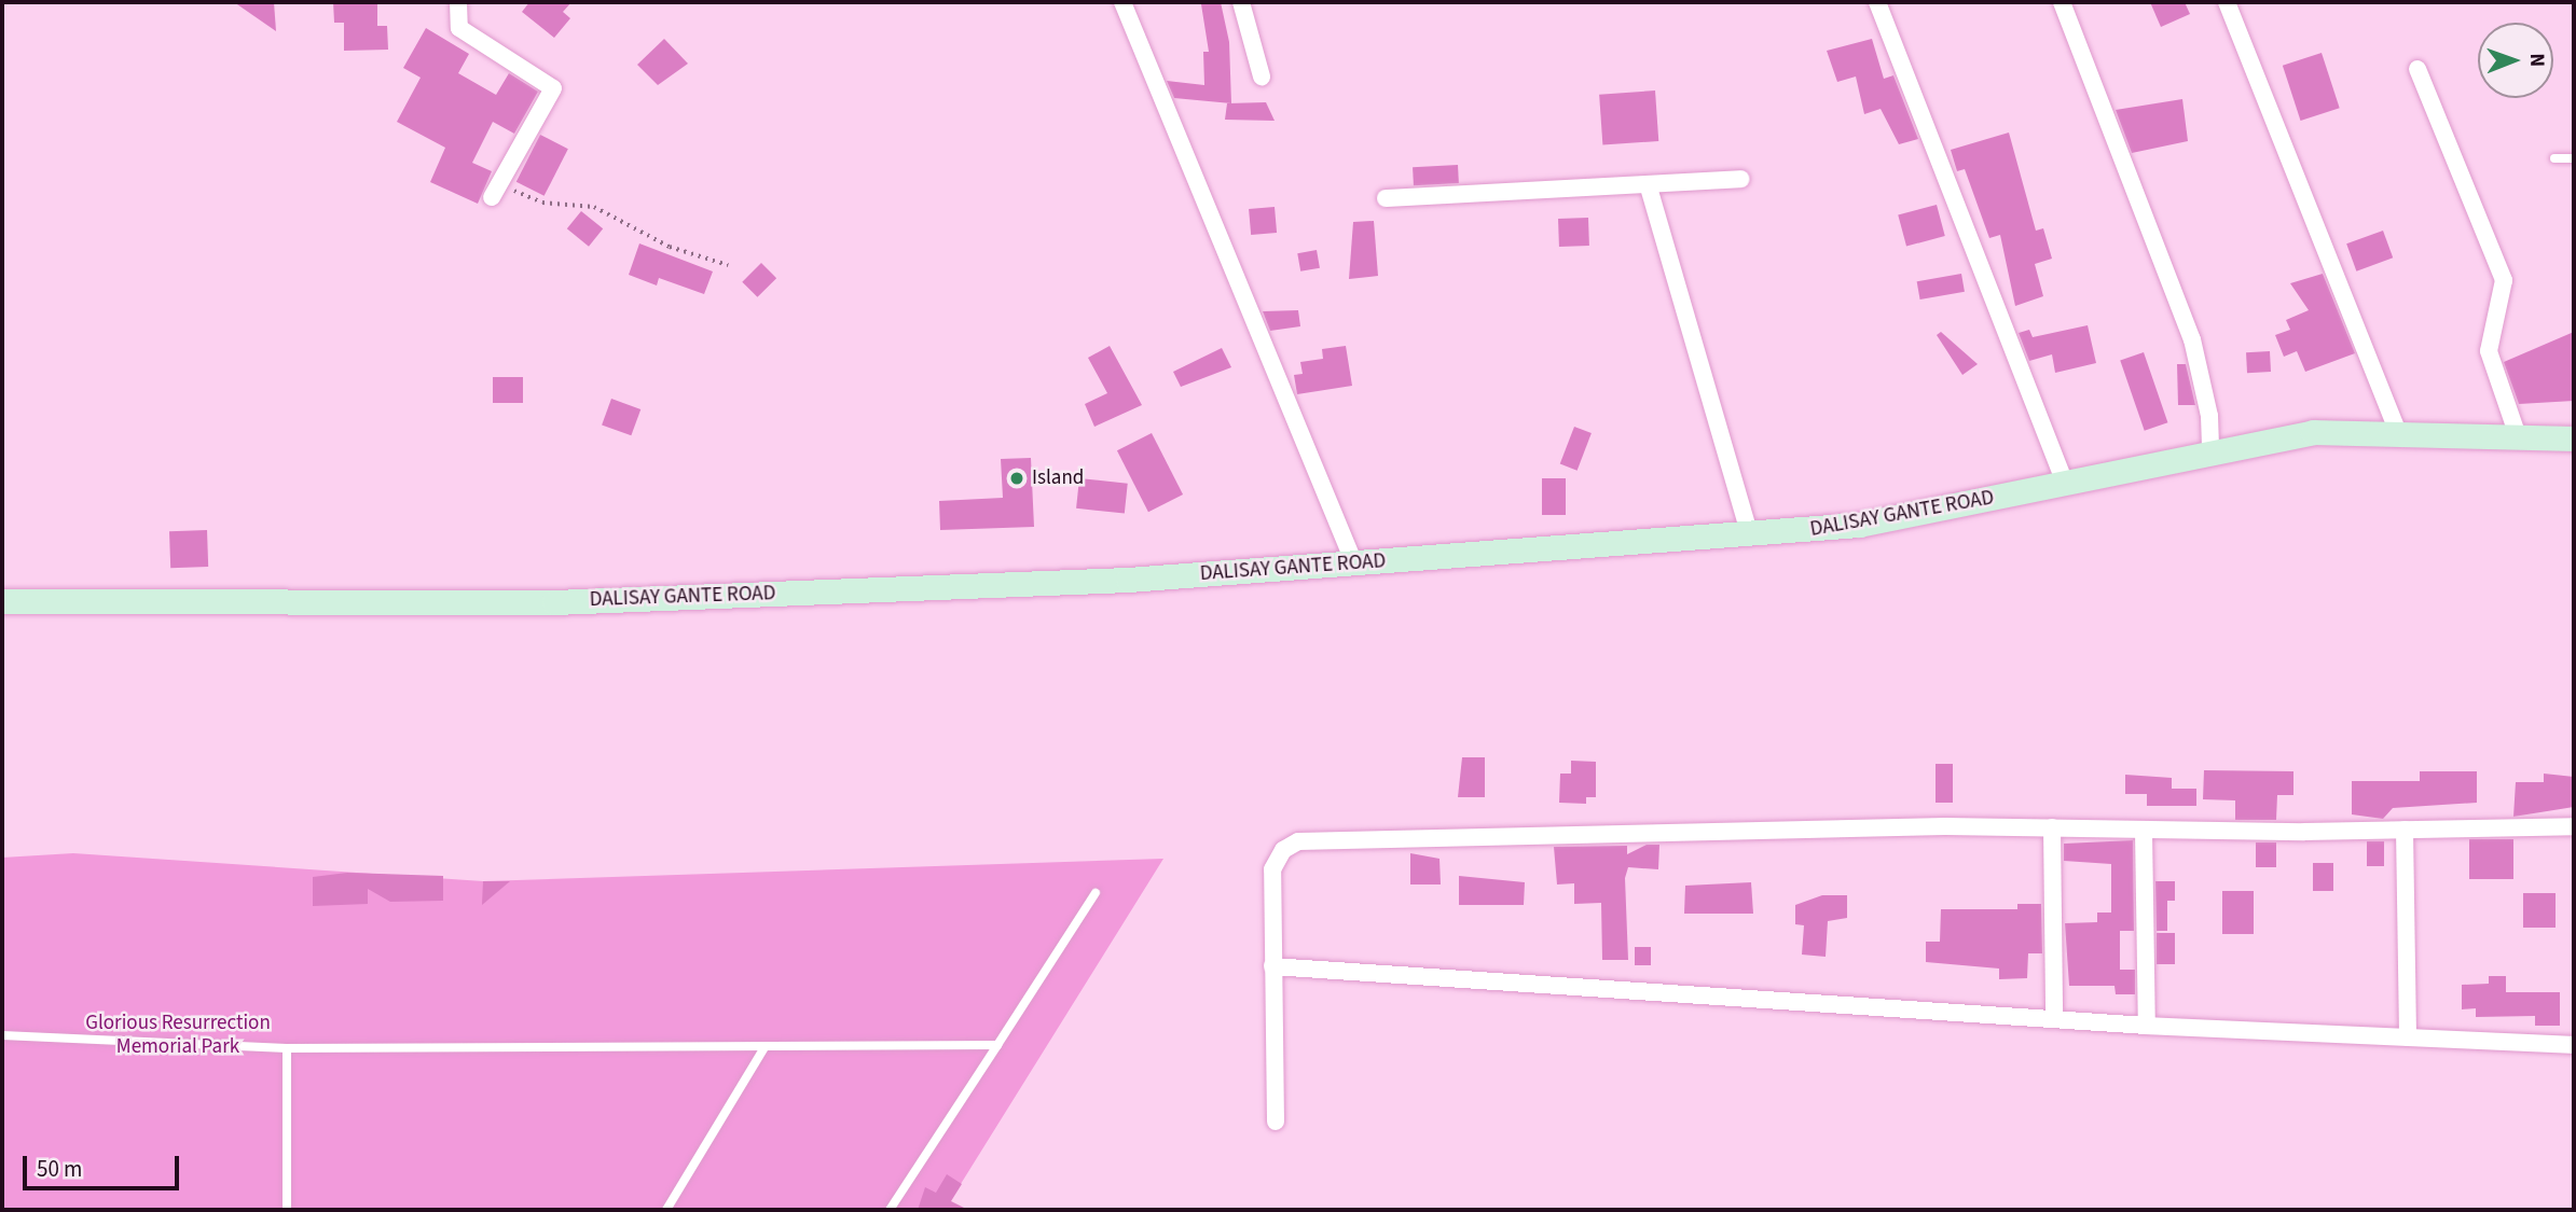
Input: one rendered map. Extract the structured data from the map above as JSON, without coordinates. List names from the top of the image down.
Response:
{
  "streets": {
    "main road": ["DALISAY GANTE ROAD"]
  },
  "parks": ["Glorious Resurrection Memorial Park"],
  "places": ["Island"],
  "scale_bar": "50 m",
  "north": "right"
}
